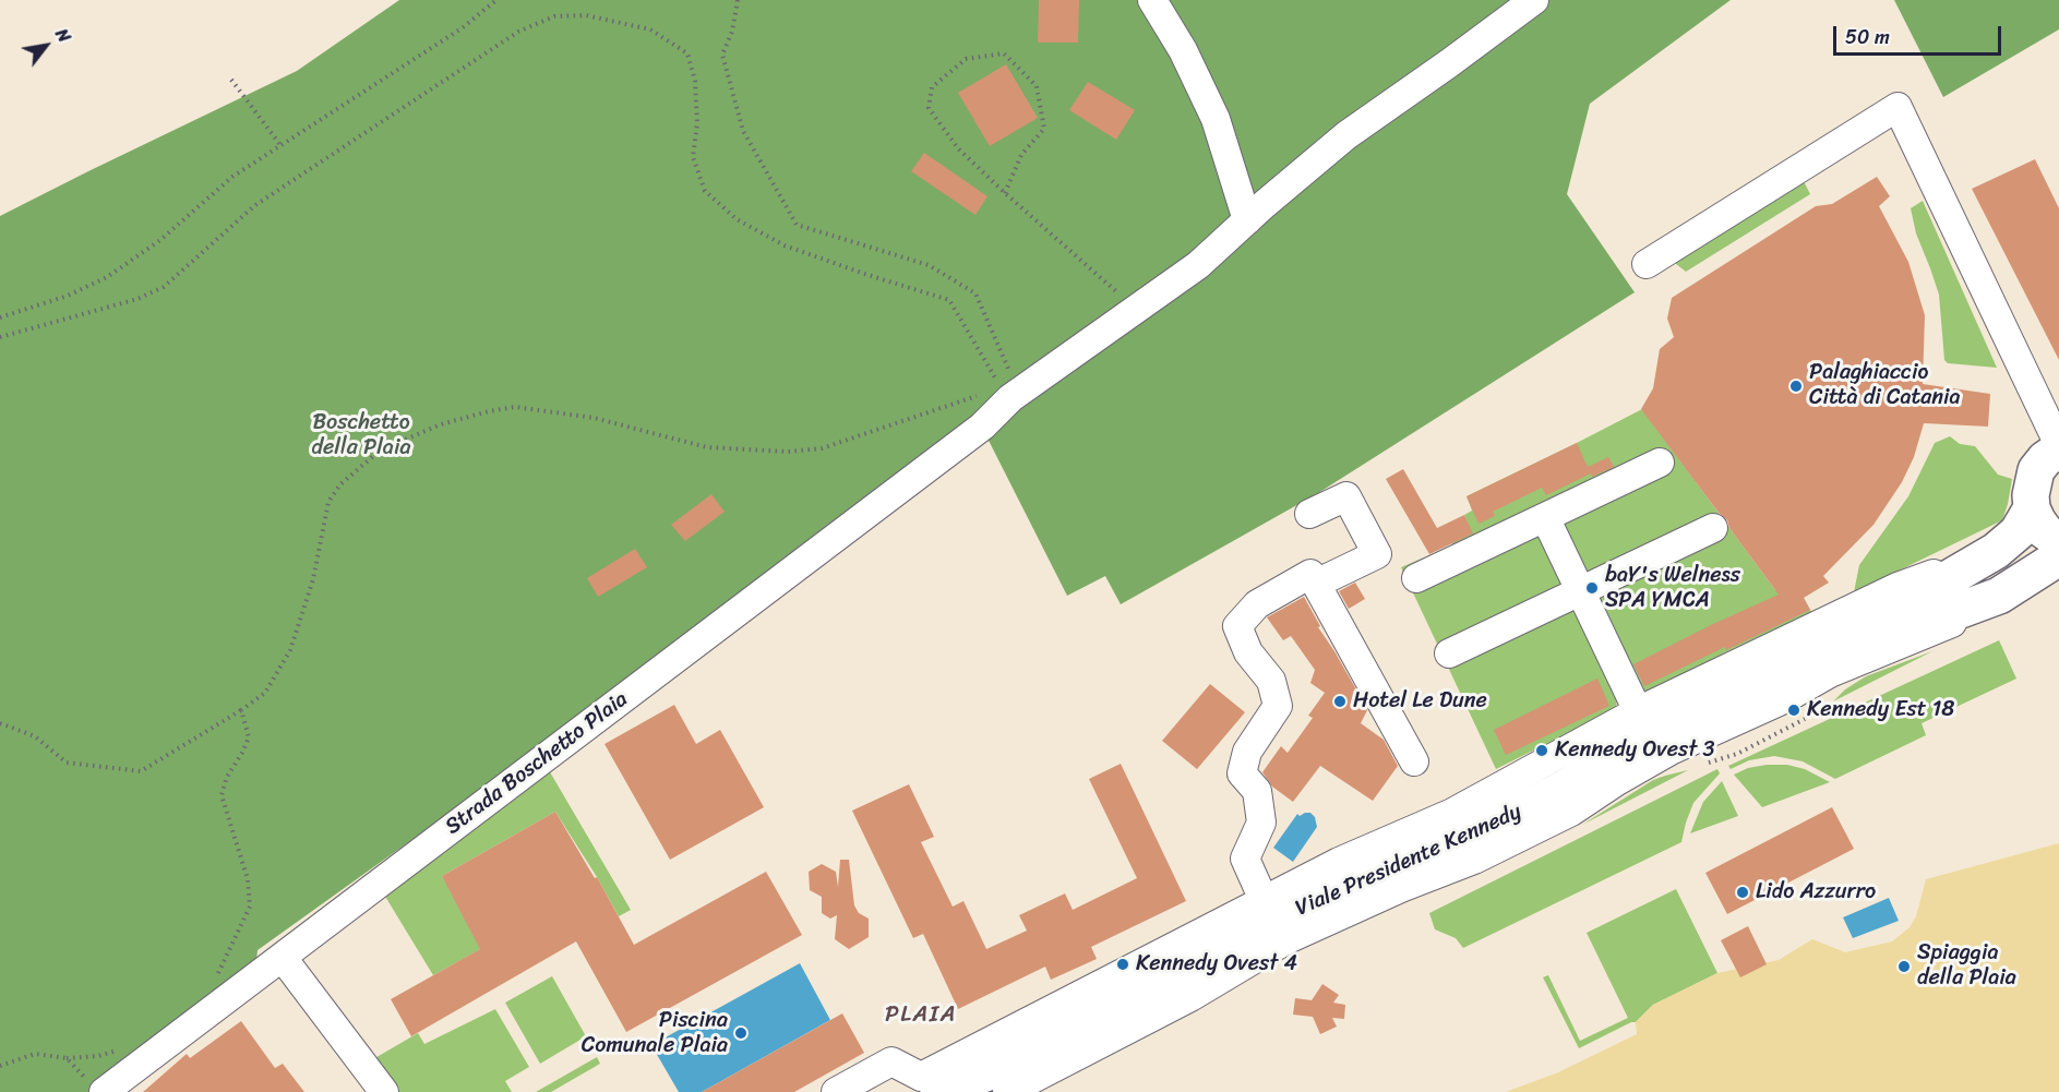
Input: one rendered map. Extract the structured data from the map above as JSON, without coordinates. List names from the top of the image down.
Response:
{
  "streets": {
    "main road": ["Viale Presidente Kennedy"],
    "street": ["Strada Boschetto Plaia"]
  },
  "districts": ["PLAIA"],
  "parks": ["Boschetto della Plaia"],
  "places": [
    "Palaghiaccio Città di Catania",
    "baY's Welness SPA YMCA",
    "Hotel Le Dune",
    "Kennedy Est 18",
    "Kennedy Ovest 3",
    "Lido Azzurro",
    "Kennedy Ovest 4",
    "Spiaggia della Plaia",
    "Piscina Comunale Plaia"
  ],
  "scale_bar": "50 m",
  "north": "top right"
}
